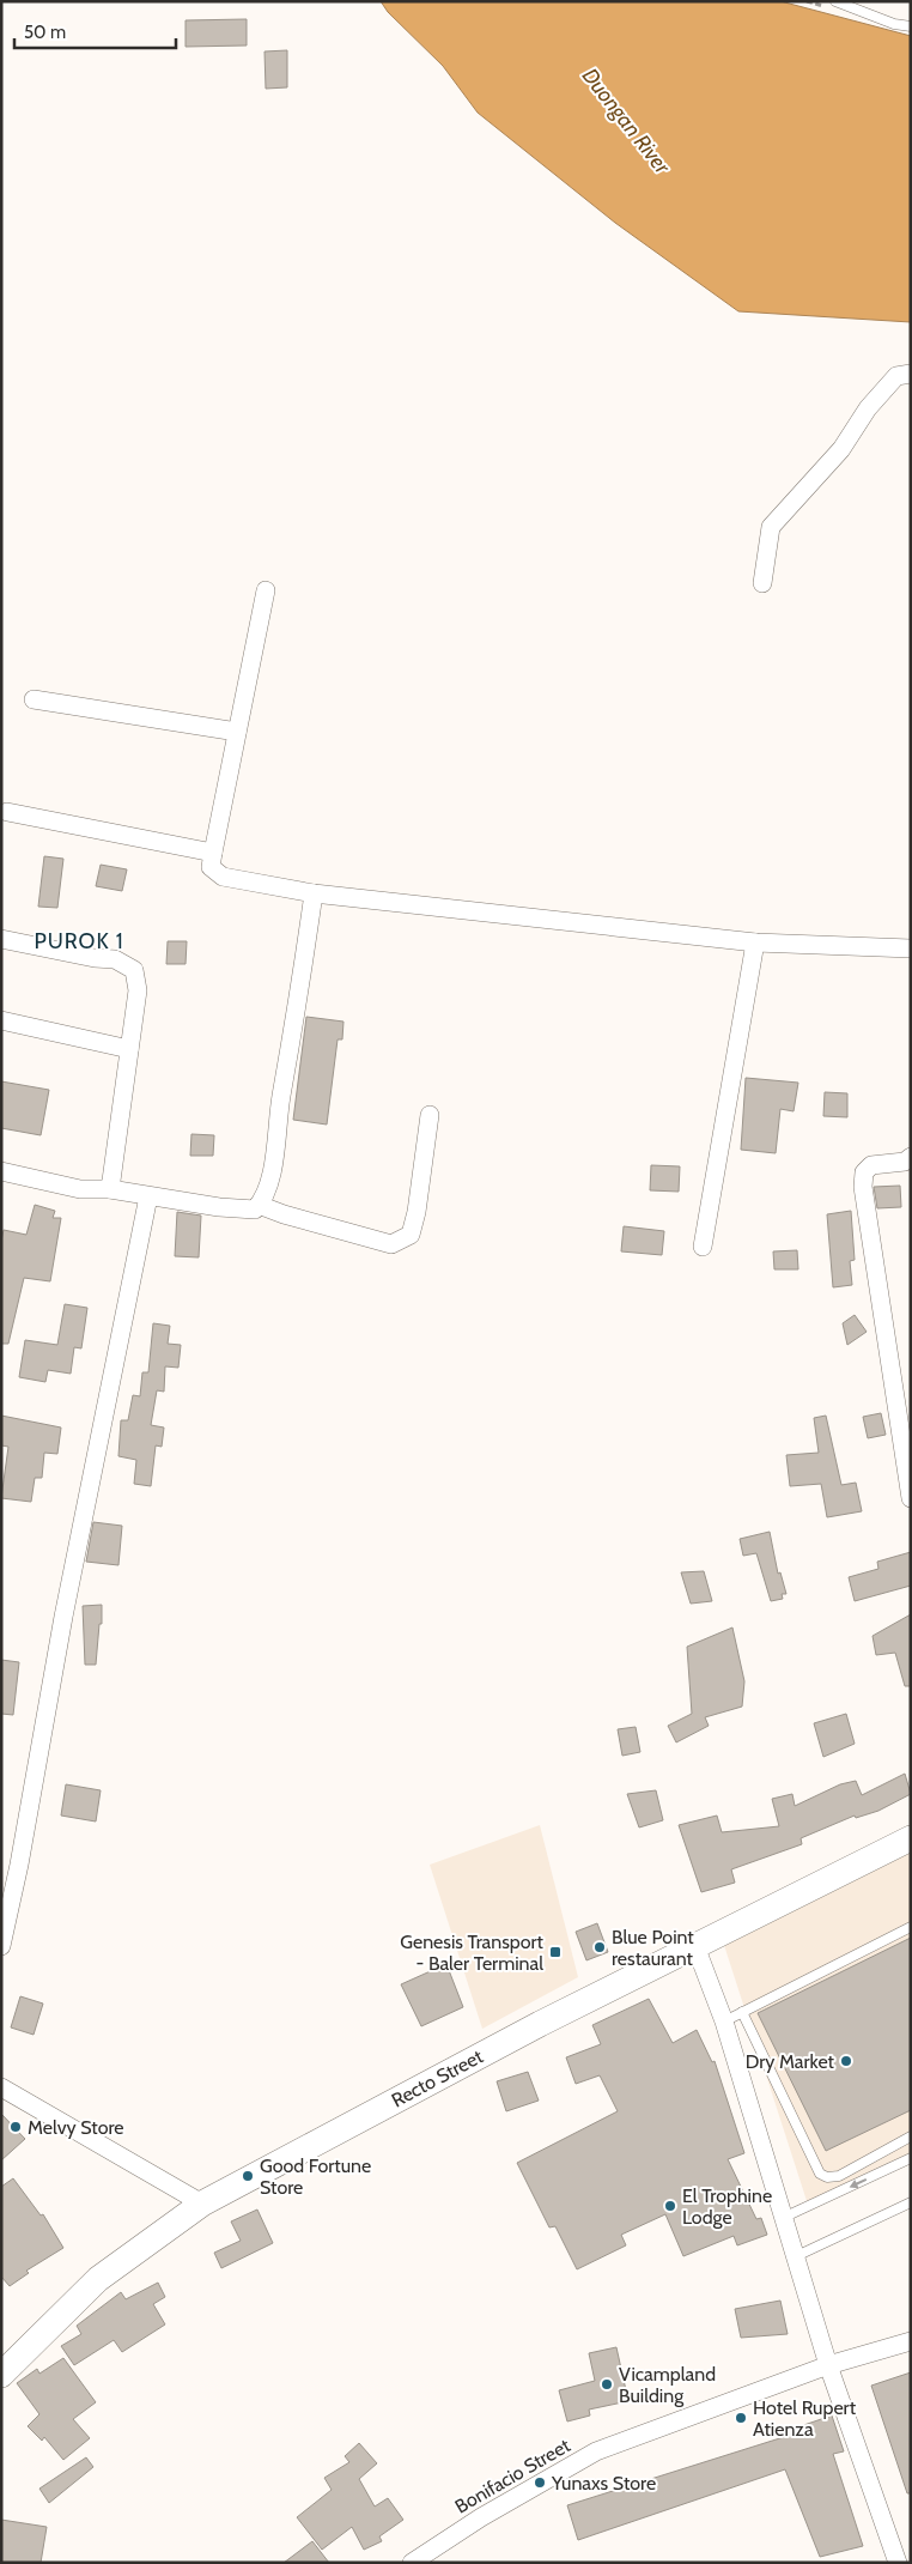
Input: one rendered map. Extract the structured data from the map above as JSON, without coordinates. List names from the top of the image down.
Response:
{
  "streets": {
    "street": ["Recto Street", "Bonifacio Street"]
  },
  "districts": ["PUROK 1"],
  "water": ["Duongan River"],
  "places": {
    "other": [
      "Blue Point restaurant",
      "Dry Market",
      "Melvy Store",
      "Good Fortune Store",
      "El Trophine Lodge",
      "Vicampland Building",
      "Hotel Rupert Atienza",
      "Yunaxs Store"
    ],
    "transit": ["Genesis Transport - Baler Terminal"]
  },
  "scale_bar": "50 m"
}
